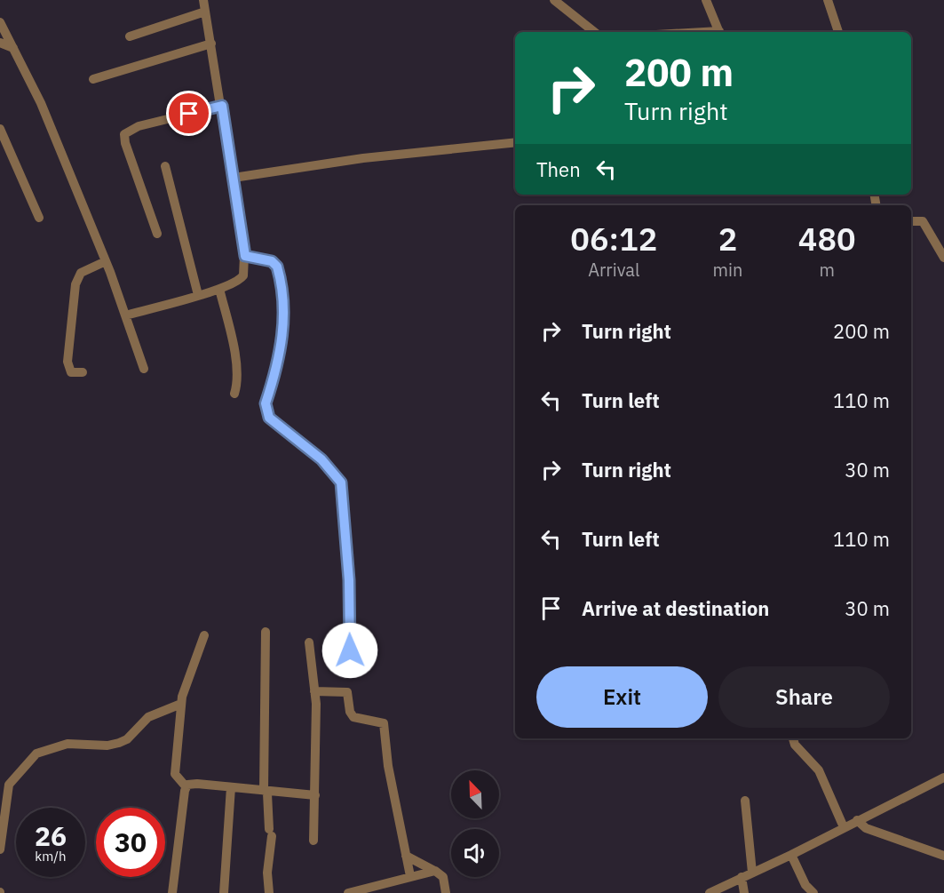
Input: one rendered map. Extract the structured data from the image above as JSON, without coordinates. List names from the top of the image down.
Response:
{
  "north": "top left",
  "page": {
    "turn": ["200 m", "Turn right"],
    "then": "Then",
    "eta": [
      "06:12",
      "Arrival",
      "2",
      "min",
      "480",
      "m"
    ],
    "list": [
      {
        "name": "Turn right",
        "value": "200 m"
      },
      {
        "name": "Turn left",
        "value": "110 m"
      },
      {
        "name": "Turn right",
        "value": "30 m"
      },
      {
        "name": "Turn left",
        "value": "110 m"
      },
      {
        "name": "Arrive at destination",
        "value": "30 m"
      }
    ],
    "buttons": ["Exit", "Share"],
    "speed": "26 km/h",
    "limit": "30"
  }
}
